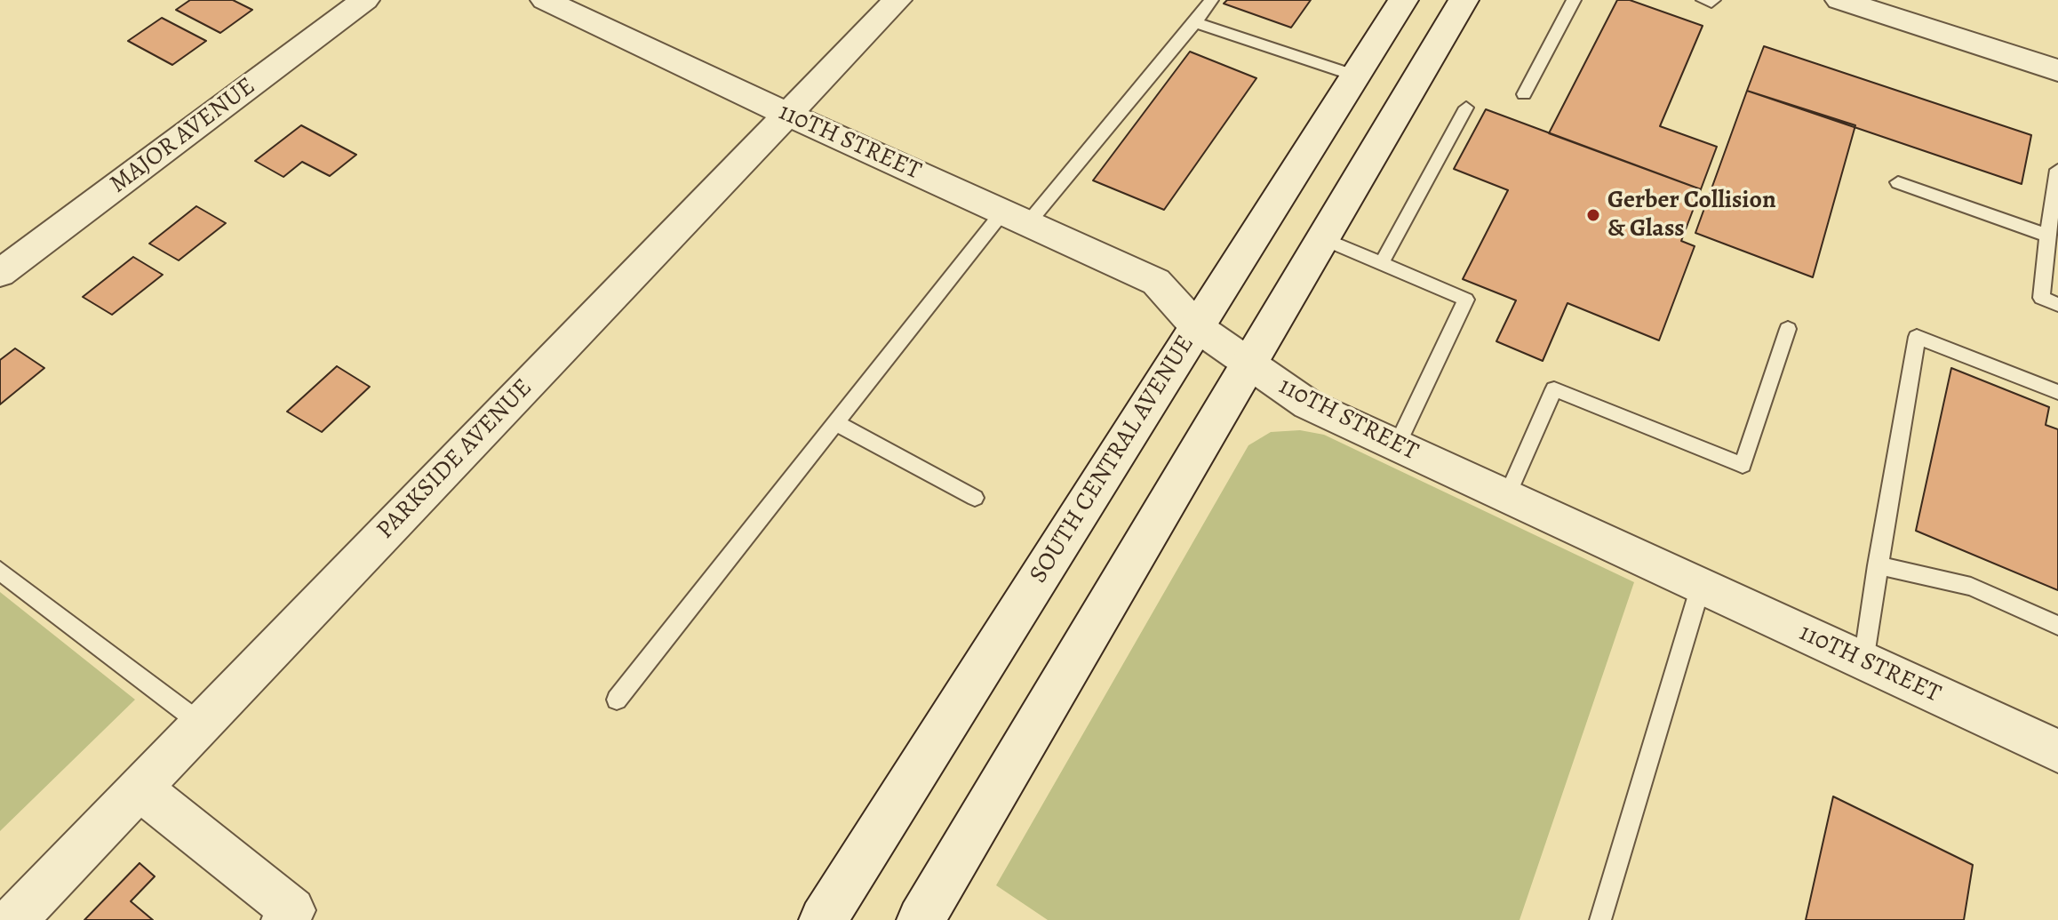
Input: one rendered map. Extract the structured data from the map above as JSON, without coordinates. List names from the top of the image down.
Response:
{
  "streets": {
    "street": [
      "MAJOR AVENUE",
      "110TH STREET",
      "PARKSIDE AVENUE",
      "SOUTH CENTRAL AVENUE"
    ]
  },
  "crossings": [
    ["110TH STREET", "PARKSIDE AVENUE"],
    ["110TH STREET", "SOUTH CENTRAL AVENUE"]
  ],
  "places": ["Gerber Collision & Glass"]
}
